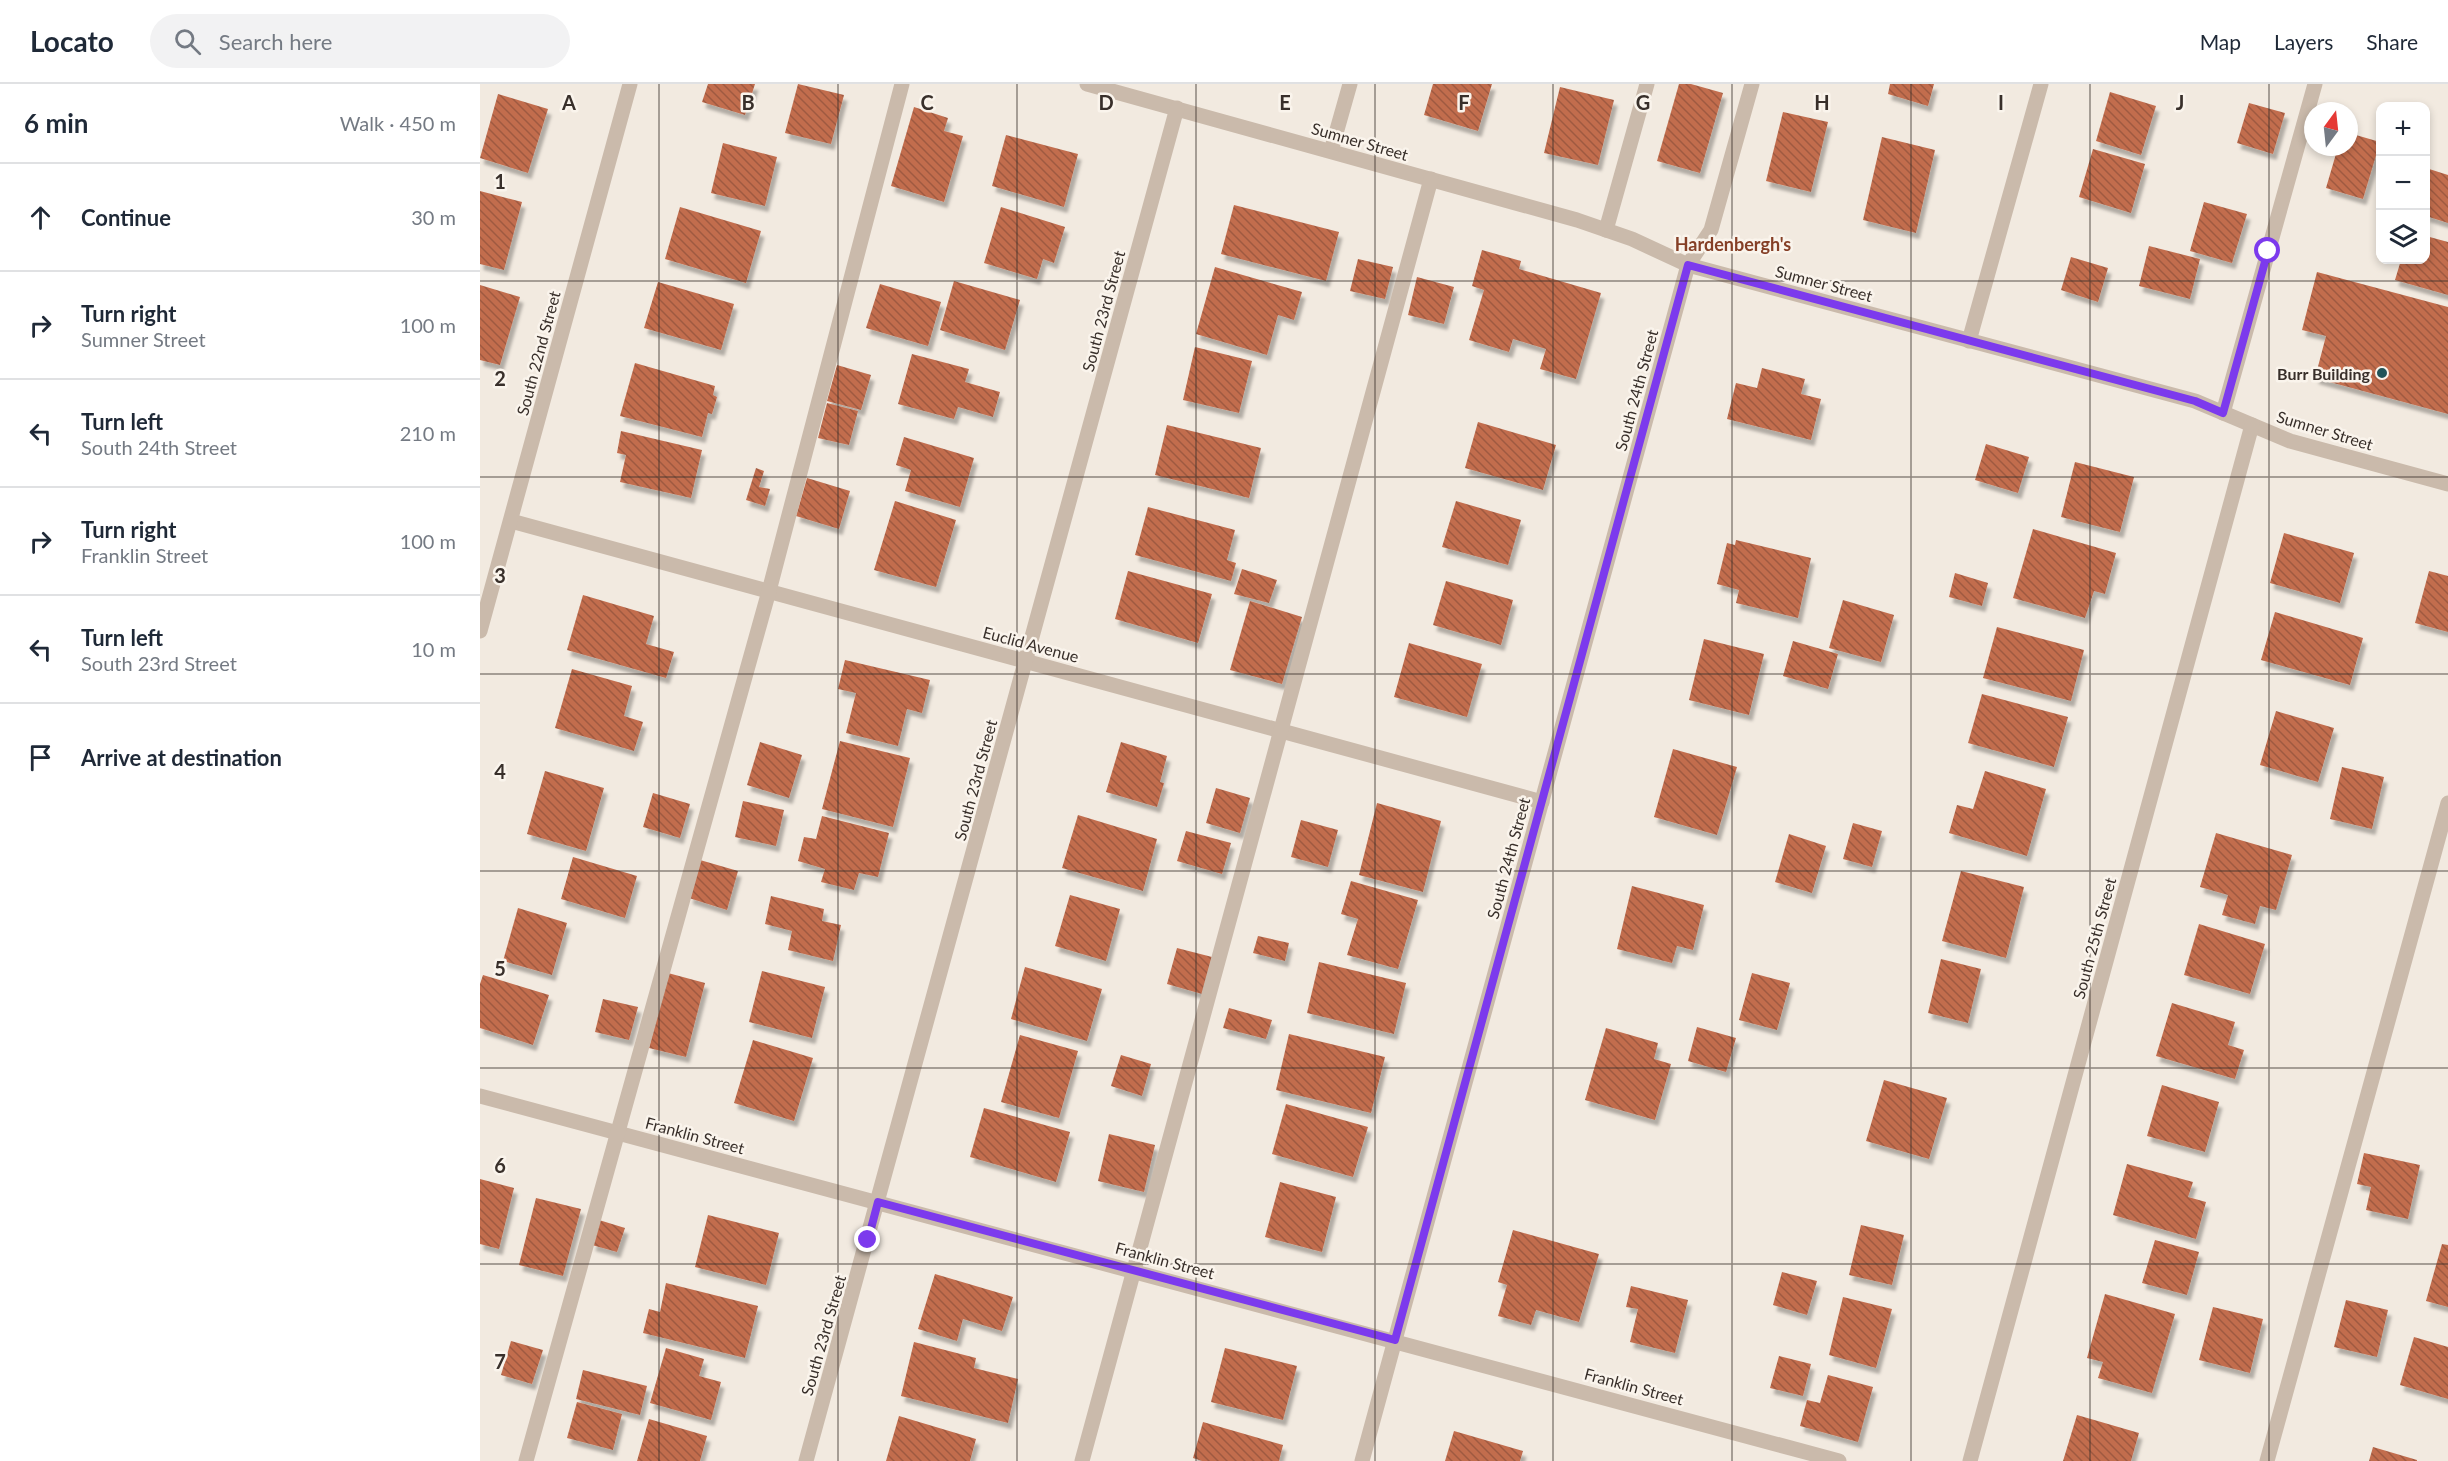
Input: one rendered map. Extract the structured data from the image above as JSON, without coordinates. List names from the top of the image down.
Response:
{
  "streets": {
    "street": [
      "Sumner Street",
      "South 23rd Street",
      "South 22nd Street",
      "South 24th Street",
      "Euclid Avenue",
      "South 25th Street",
      "Franklin Street"
    ]
  },
  "crossings": [
    ["Sumner Street", "South 23rd Street"],
    ["Sumner Street", "South 24th Street"],
    ["Sumner Street", "South 25th Street"],
    ["South 23rd Street", "Euclid Avenue"],
    ["South 23rd Street", "Franklin Street"],
    ["South 22nd Street", "Euclid Avenue"],
    ["South 24th Street", "Euclid Avenue"],
    ["South 24th Street", "Franklin Street"]
  ],
  "districts": ["Hardenbergh's"],
  "places": ["Burr Building"],
  "north": "top",
  "page": {
    "header": "Locato",
    "search": "Search here",
    "nav": ["Map", "Layers", "Share"],
    "heading": ["6 min", "Walk · 450 m"],
    "map_buttons": ["+", "−"],
    "list": [
      ["Continue", "30 m"],
      ["Turn right", "Sumner Street", "100 m"],
      ["Turn left", "South 24th Street", "210 m"],
      ["Turn right", "Franklin Street", "100 m"],
      ["Turn left", "South 23rd Street", "10 m"],
      "Arrive at destination"
    ]
  },
  "grid": {
    "columns": [
      "A",
      "B",
      "C",
      "D",
      "E",
      "F",
      "G",
      "H",
      "I",
      "J"
    ],
    "rows": [
      "1",
      "2",
      "3",
      "4",
      "5",
      "6",
      "7"
    ]
  }
}
